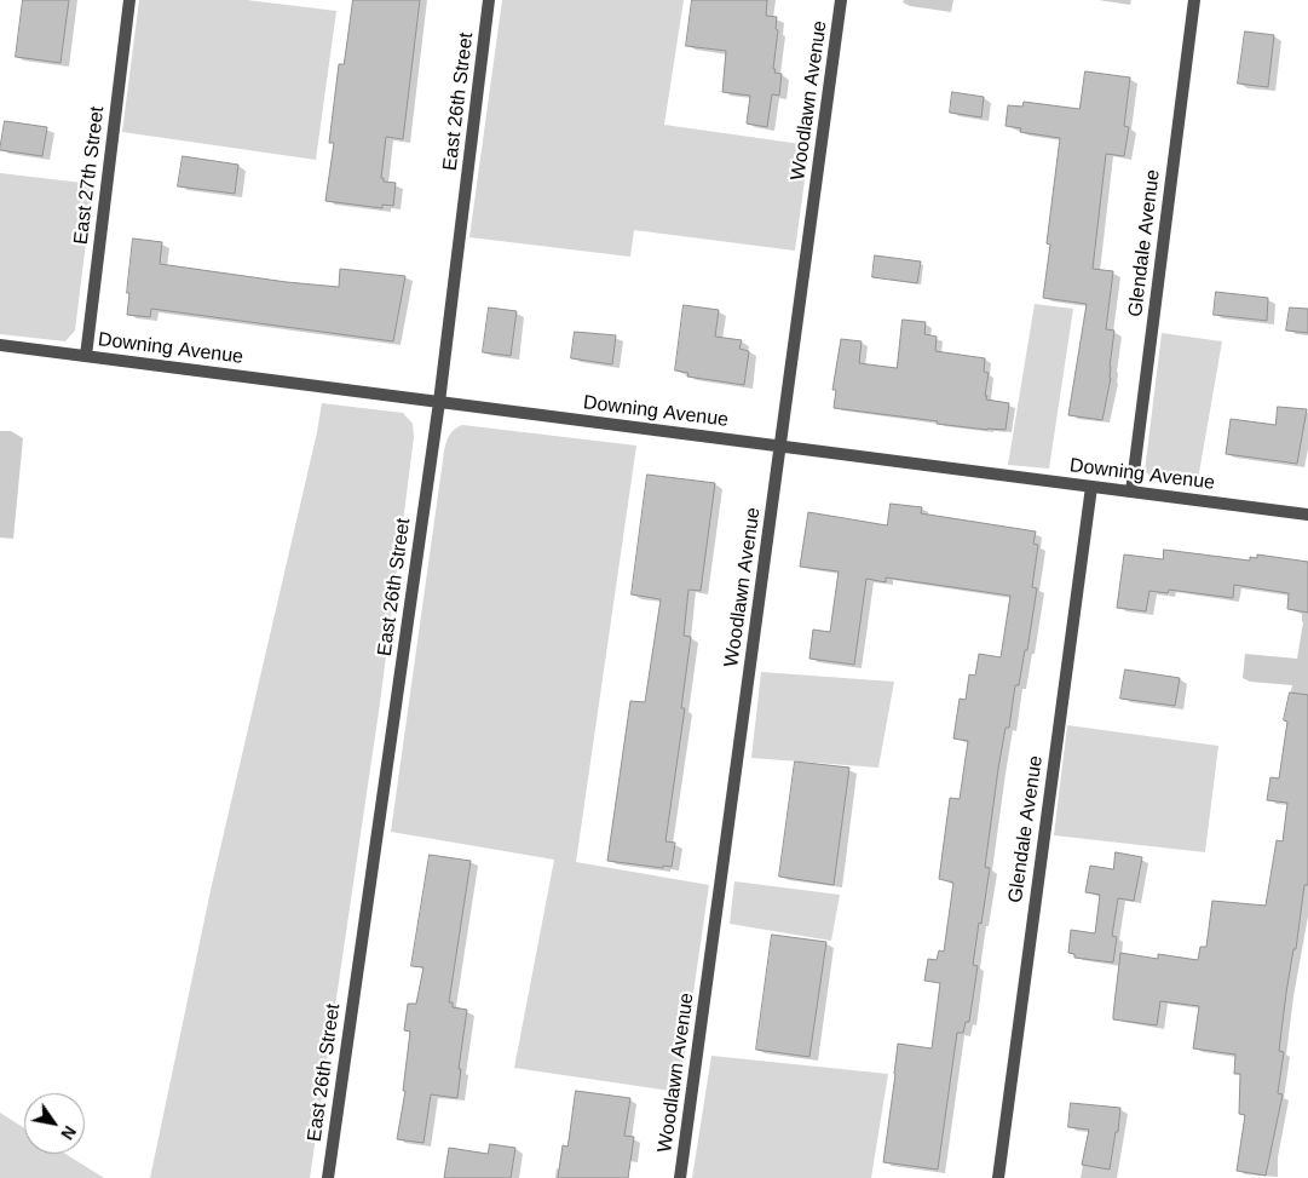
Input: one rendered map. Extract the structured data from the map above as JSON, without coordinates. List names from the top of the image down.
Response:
{
  "streets": {
    "street": [
      "Woodlawn Avenue",
      "East 26th Street",
      "East 27th Street",
      "Glendale Avenue",
      "Downing Avenue"
    ]
  },
  "crossings": [
    ["Woodlawn Avenue", "Downing Avenue"],
    ["East 26th Street", "Downing Avenue"],
    ["East 27th Street", "Downing Avenue"],
    ["Glendale Avenue", "Downing Avenue"]
  ],
  "north": "bottom right"
}
